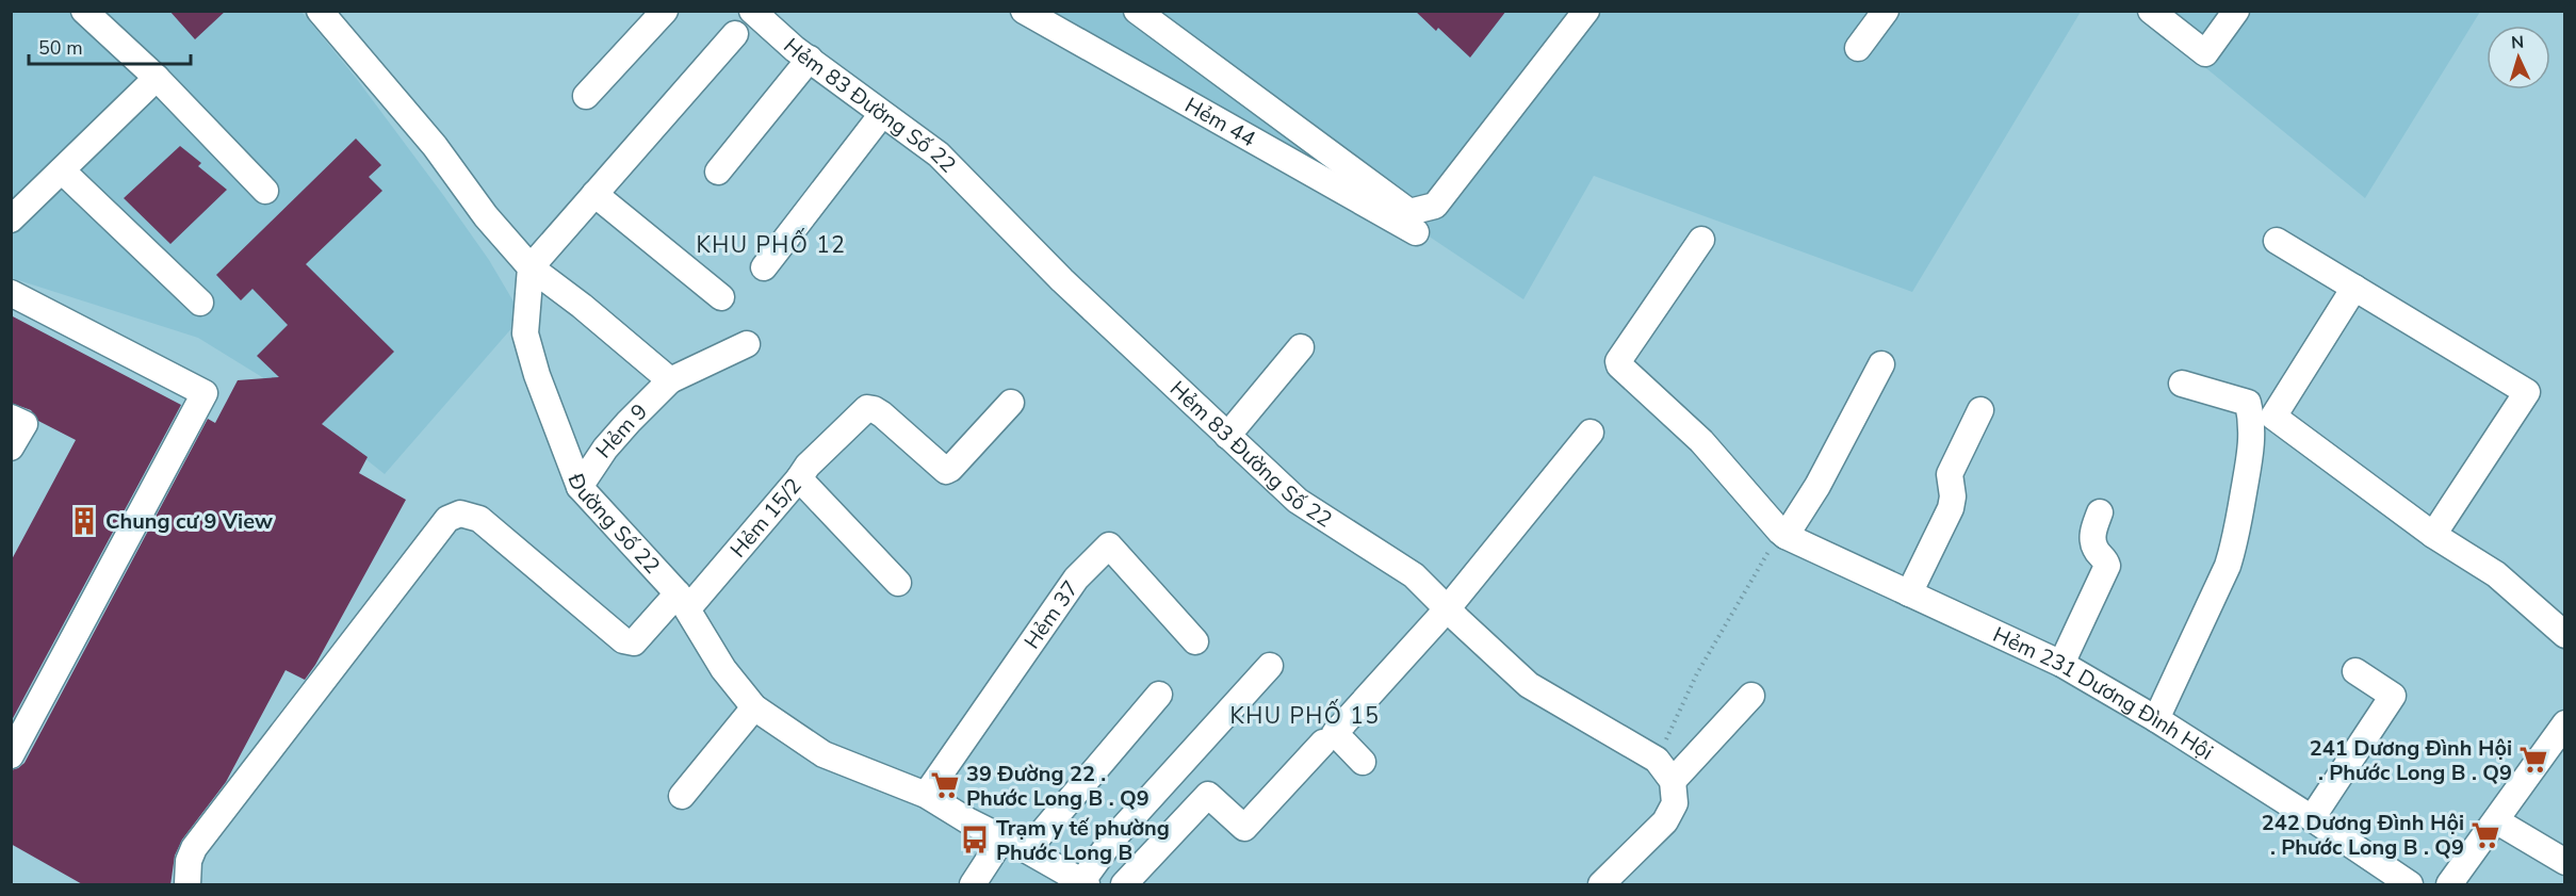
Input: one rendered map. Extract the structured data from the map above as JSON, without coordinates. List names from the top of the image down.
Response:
{
  "streets": {
    "street": [
      "Hẻm 83 Đường Số 22",
      "Hẻm 44",
      "Hẻm 9",
      "Đường Số 22",
      "Hẻm 15/2",
      "Hẻm 37",
      "Hẻm 231 Dương Đình Hội"
    ]
  },
  "crossings": [
    ["Hẻm 9", "Đường Số 22"],
    ["Đường Số 22", "Hẻm 15/2"],
    ["Đường Số 22", "Hẻm 37"]
  ],
  "districts": ["KHU PHỐ 12", "KHU PHỐ 15"],
  "places": {
    "building": ["Chung cư 9 View"],
    "supermarket": ["241 Dương Đình Hội . Phước Long B . Q9", "39 Đường 22 . Phước Long B . Q9", "242 Dương Đình Hội . Phước Long B . Q9"],
    "bus stop": ["Trạm y tế phường Phước Long B"]
  },
  "scale_bar": "50 m",
  "north": "top"
}
